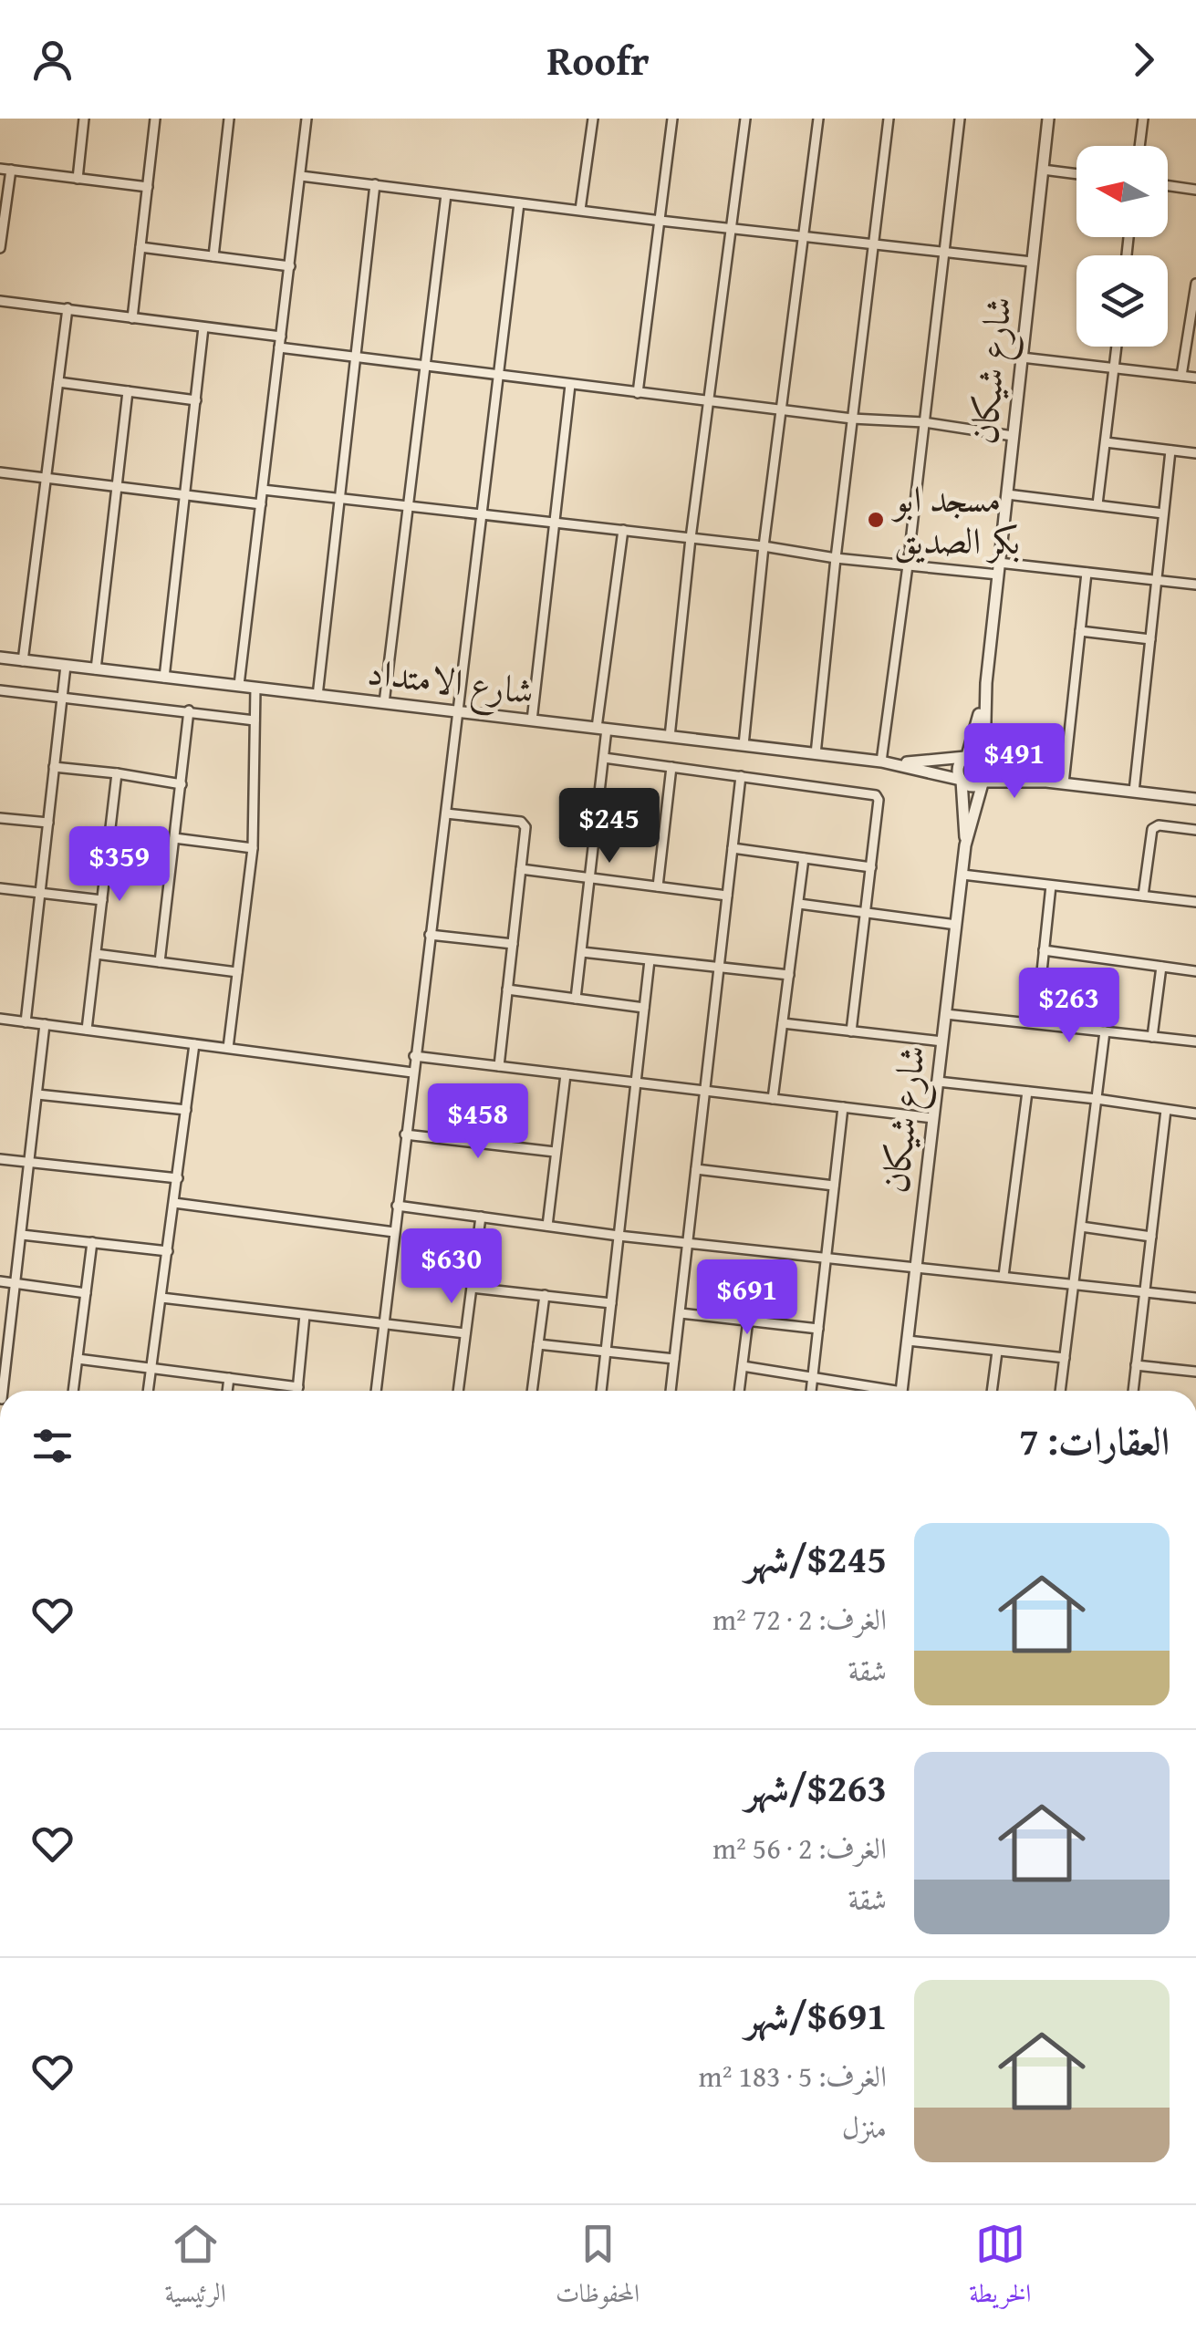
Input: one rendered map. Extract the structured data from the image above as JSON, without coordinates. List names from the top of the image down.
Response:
{
  "streets": {
    "street": ["شارع شيكان", "شارع الامتداد"]
  },
  "crossings": [
    ["شارع شيكان", "شارع الامتداد"]
  ],
  "places": ["مسجد ابو بكر الصديق"],
  "north": "left",
  "page": {
    "header": "Roofr",
    "price": [
      "$491",
      "$245",
      "$359",
      "$263",
      "$458",
      "$630",
      "$691"
    ],
    "heading": "العقارات: 7",
    "list": [
      {
        "name": "$245/شهر",
        "note": "الغرف: 2 · 72 m² · شقة"
      },
      {
        "name": "$263/شهر",
        "note": "الغرف: 2 · 56 m² · شقة"
      },
      {
        "name": "$691/شهر",
        "note": "الغرف: 5 · 183 m² · منزل"
      }
    ],
    "tabs": ["الخريطة", "المحفوظات", "الرئيسية"]
  }
}
